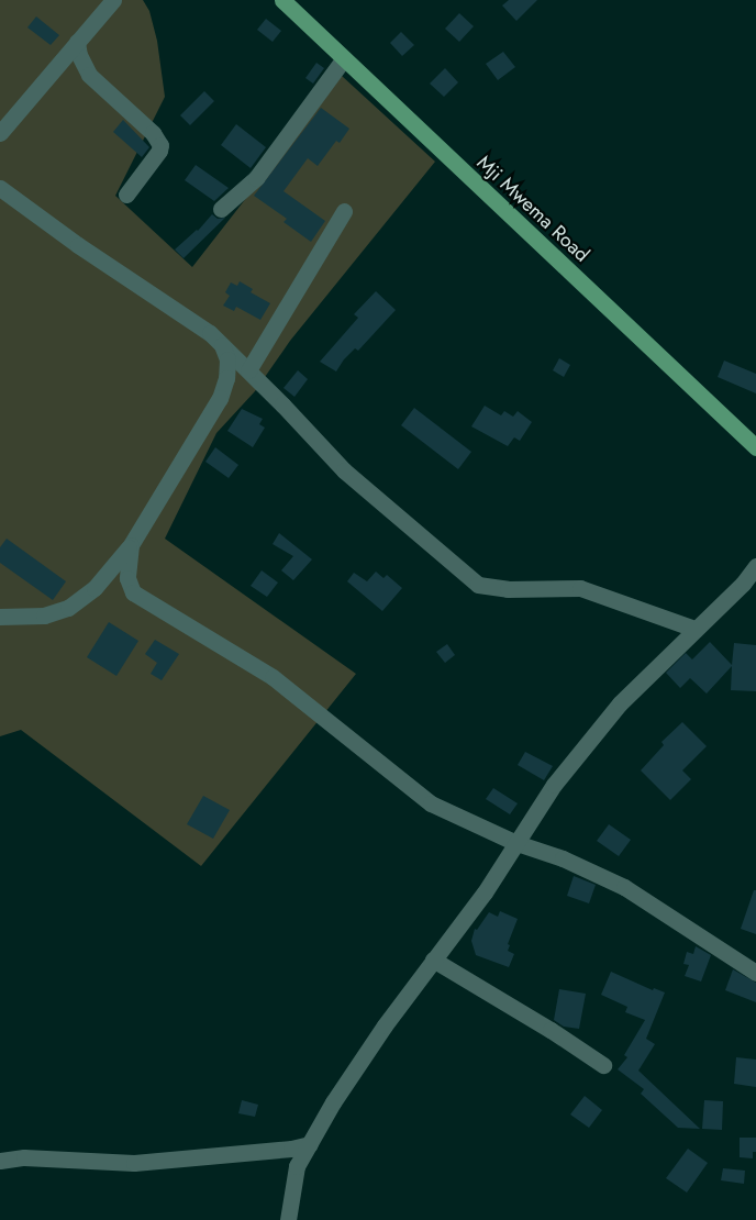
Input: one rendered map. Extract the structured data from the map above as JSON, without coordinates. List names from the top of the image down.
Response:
{
  "streets": {
    "main road": ["Mji Mwema Road"]
  }
}
